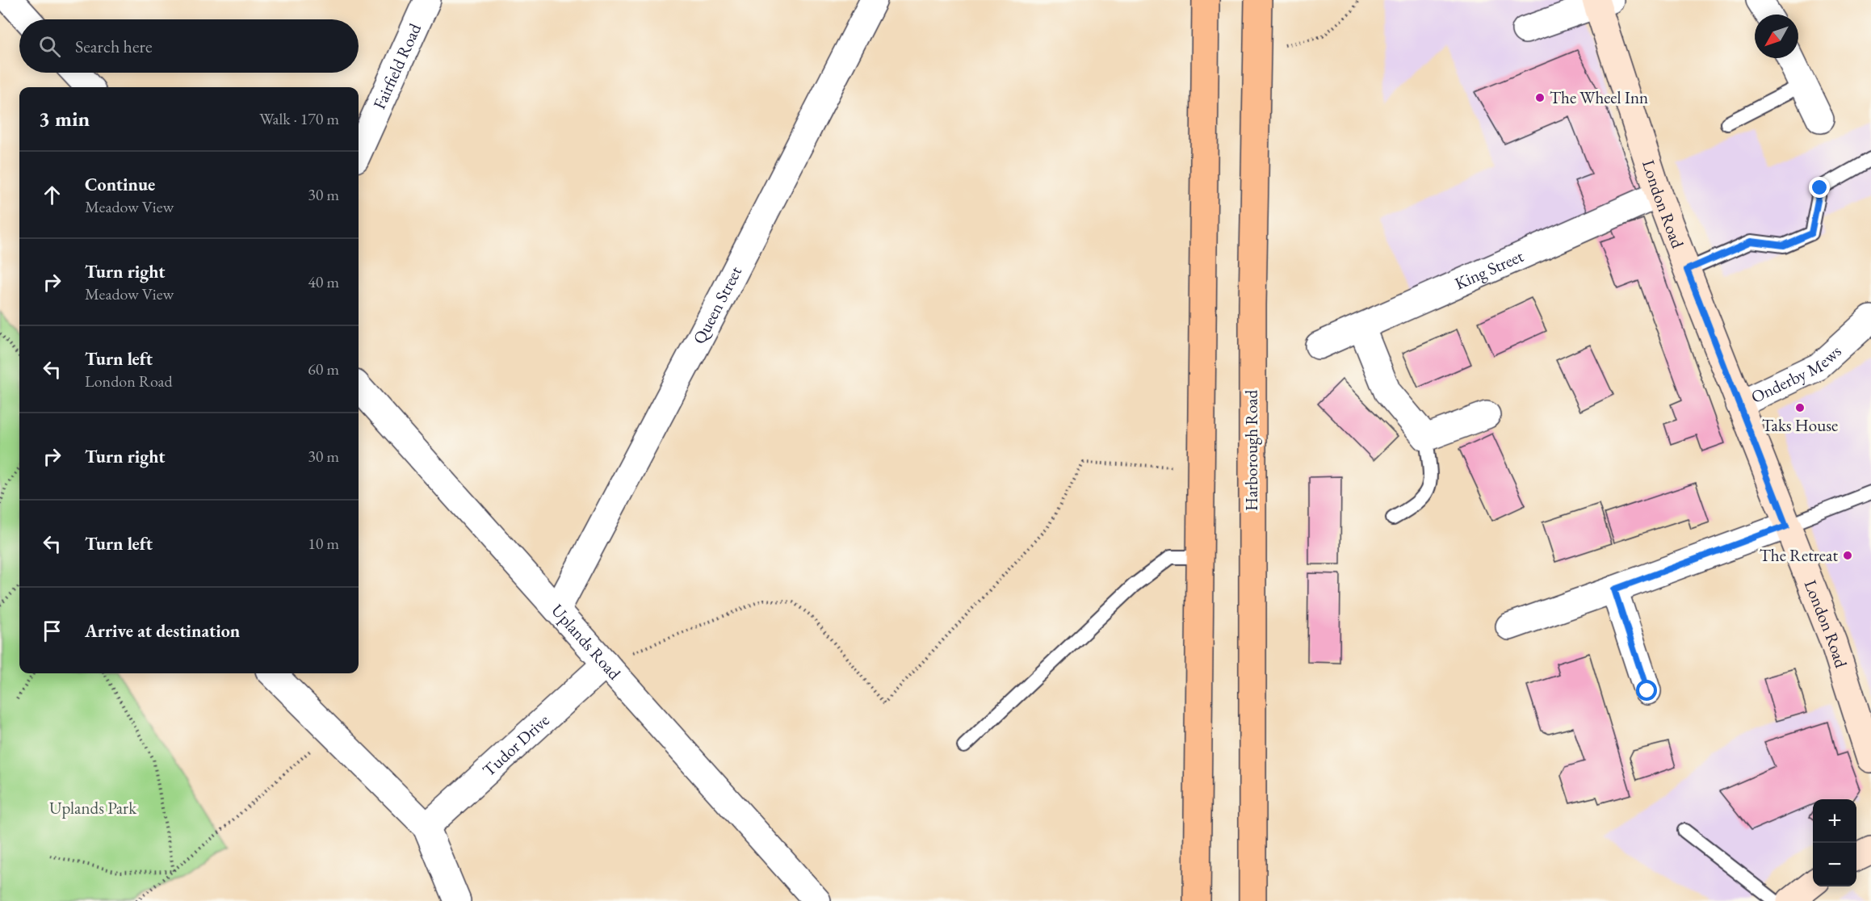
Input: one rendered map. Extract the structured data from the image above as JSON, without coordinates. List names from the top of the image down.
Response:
{
  "streets": {
    "highway": ["Harborough Road"],
    "main road": ["London Road"],
    "street": [
      "Fairfield Road",
      "King Street",
      "Queen Street",
      "Onderby Mews",
      "Uplands Road",
      "Tudor Drive"
    ]
  },
  "crossings": [
    ["London Road", "King Street"],
    ["London Road", "Onderby Mews"],
    ["Queen Street", "Uplands Road"],
    ["Uplands Road", "Tudor Drive"]
  ],
  "parks": ["Uplands Park"],
  "places": ["The Wheel Inn", "Taks House", "The Retreat"],
  "north": "bottom left",
  "page": {
    "search": "Search here",
    "heading": ["3 min", "Walk · 170 m"],
    "list": [
      ["Continue", "Meadow View", "30 m"],
      ["Turn right", "Meadow View", "40 m"],
      ["Turn left", "London Road", "60 m"],
      ["Turn right", "30 m"],
      ["Turn left", "10 m"],
      "Arrive at destination"
    ],
    "map_buttons": ["+", "−"]
  }
}
